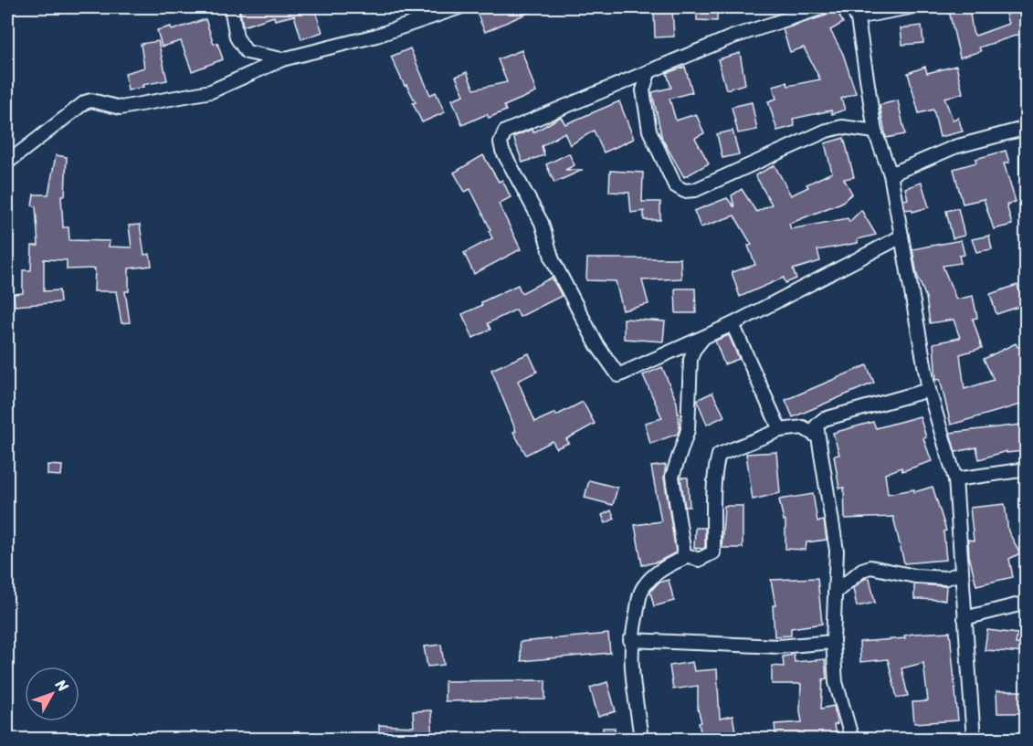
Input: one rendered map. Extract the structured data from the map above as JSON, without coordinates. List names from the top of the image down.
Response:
{
  "north": "top right"
}
